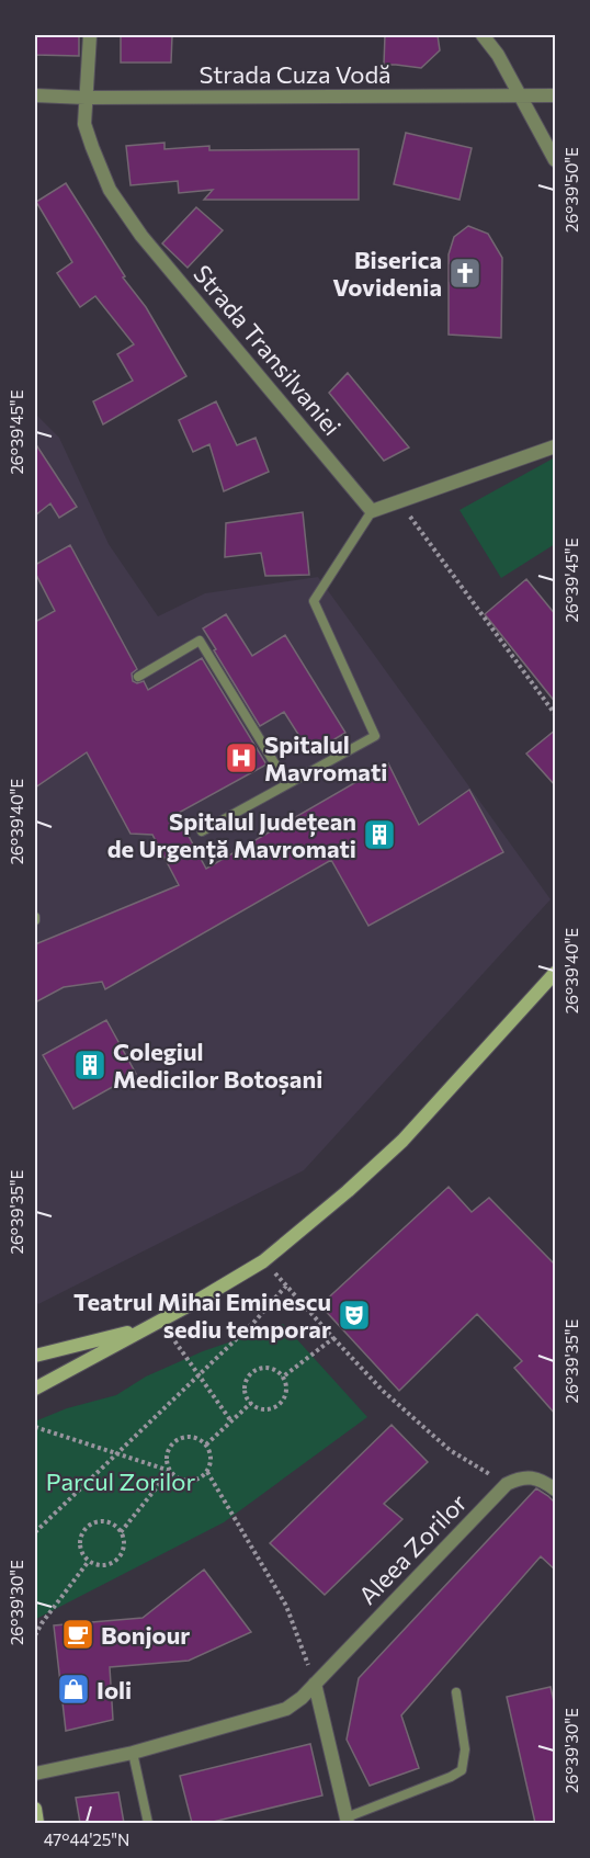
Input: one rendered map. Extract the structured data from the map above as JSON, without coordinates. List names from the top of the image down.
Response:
{
  "streets": {
    "street": ["Strada Cuza Vodă", "Strada Transilvaniei", "Aleea Zorilor"]
  },
  "crossings": [
    ["Strada Cuza Vodă", "Strada Transilvaniei"]
  ],
  "parks": ["Parcul Zorilor"],
  "places": {
    "church": ["Biserica Vovidenia"],
    "hospital": ["Spitalul Mavromati"],
    "building": ["Spitalul Județean de Urgență Mavromati", "Colegiul Medicilor Botoșani"],
    "theatre": ["Teatrul Mihai Eminescu sediu temporar"],
    "cafe": ["Bonjour"],
    "shop": ["Ioli"]
  },
  "coordinates": [
    "26°39'50\"E",
    "26°39'45\"E",
    "26°39'40\"E",
    "26°39'35\"E",
    "26°39'30\"E",
    "47°44'25\"N"
  ]
}
